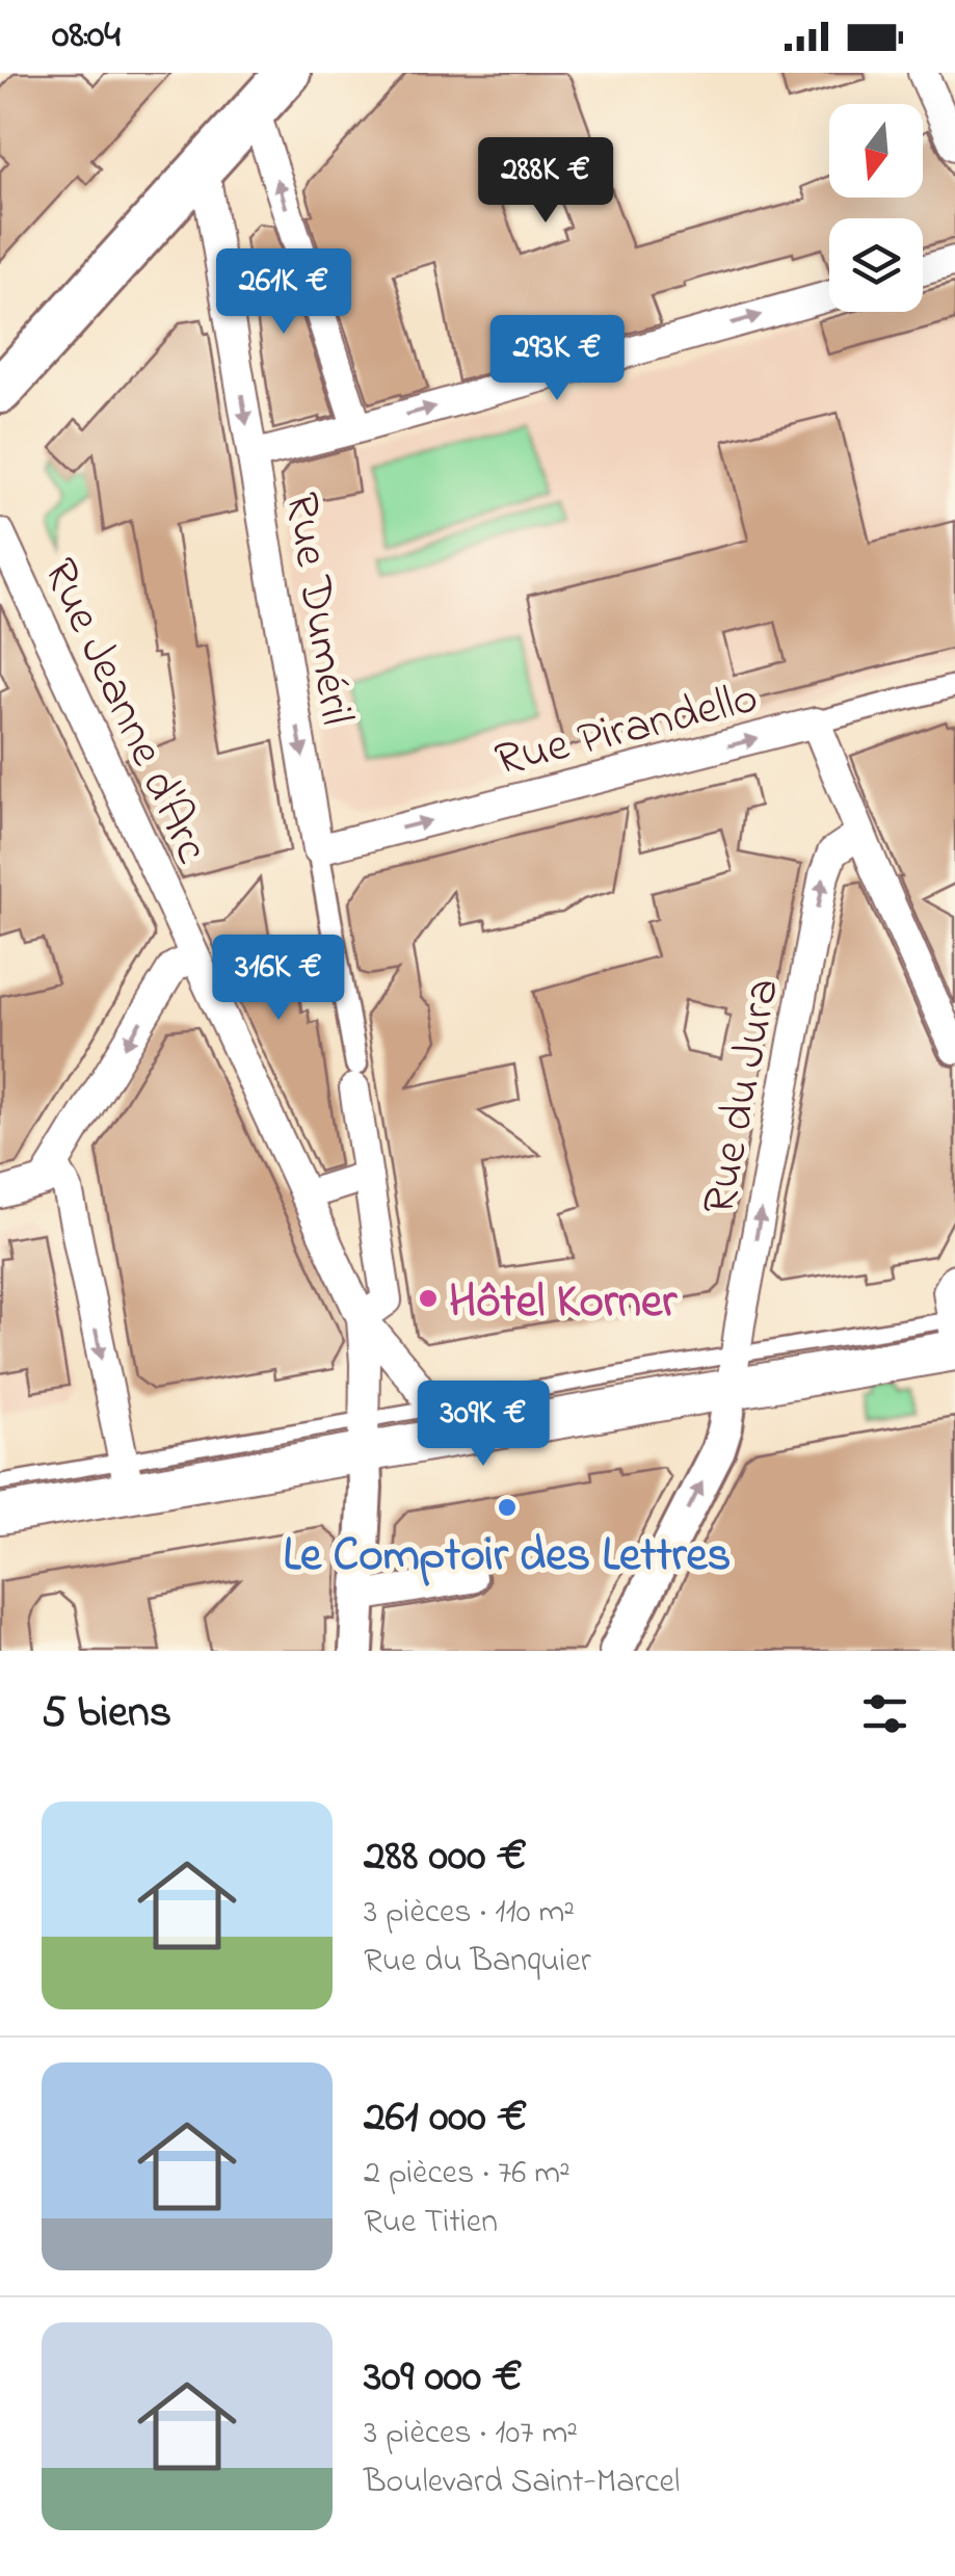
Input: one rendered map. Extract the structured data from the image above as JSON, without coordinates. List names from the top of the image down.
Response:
{
  "streets": {
    "street": [
      "Rue Duméril",
      "Rue Jeanne d'Arc",
      "Rue Pirandello",
      "Rue du Jura"
    ]
  },
  "crossings": [
    ["Rue Duméril", "Rue Jeanne d'Arc"],
    ["Rue Duméril", "Rue Pirandello"]
  ],
  "one_way": ["Rue Pirandello", "Rue du Jura"],
  "places": ["Hôtel Korner", "Le Comptoir des Lettres"],
  "north": "bottom",
  "page": {
    "status": "08:04",
    "price": [
      "288K €",
      "261K €",
      "293K €",
      "316K €",
      "309K €"
    ],
    "heading": "5 biens",
    "list": [
      {
        "name": "288 000 €",
        "note": "3 pièces · 110 m² · Rue du Banquier"
      },
      {
        "name": "261 000 €",
        "note": "2 pièces · 76 m² · Rue Titien"
      },
      {
        "name": "309 000 €",
        "note": "3 pièces · 107 m² · Boulevard Saint-Marcel"
      }
    ]
  }
}
